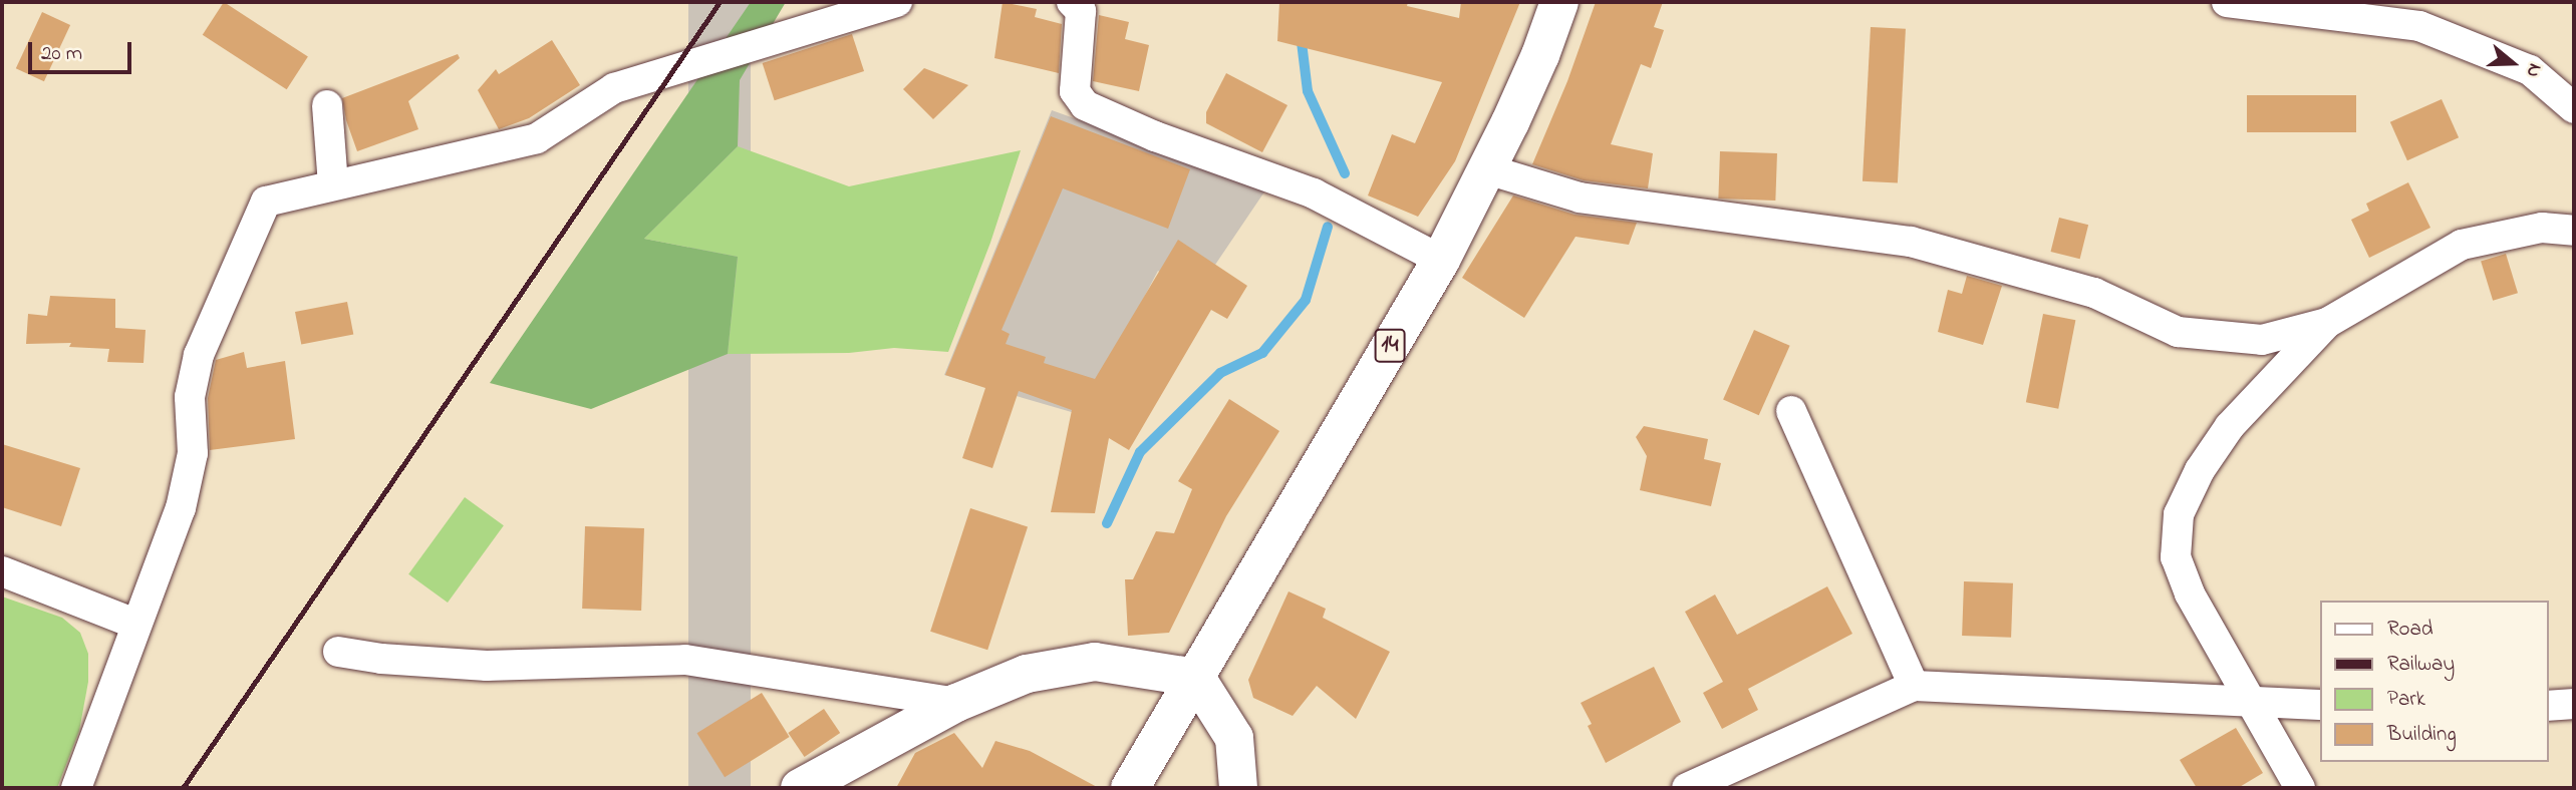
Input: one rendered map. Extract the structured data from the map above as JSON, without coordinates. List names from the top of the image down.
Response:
{
  "streets": {
    "main road": ["14"]
  },
  "legend": [
    "Road",
    "Railway",
    "Park",
    "Building"
  ],
  "scale_bar": "20 m",
  "north": "right"
}
